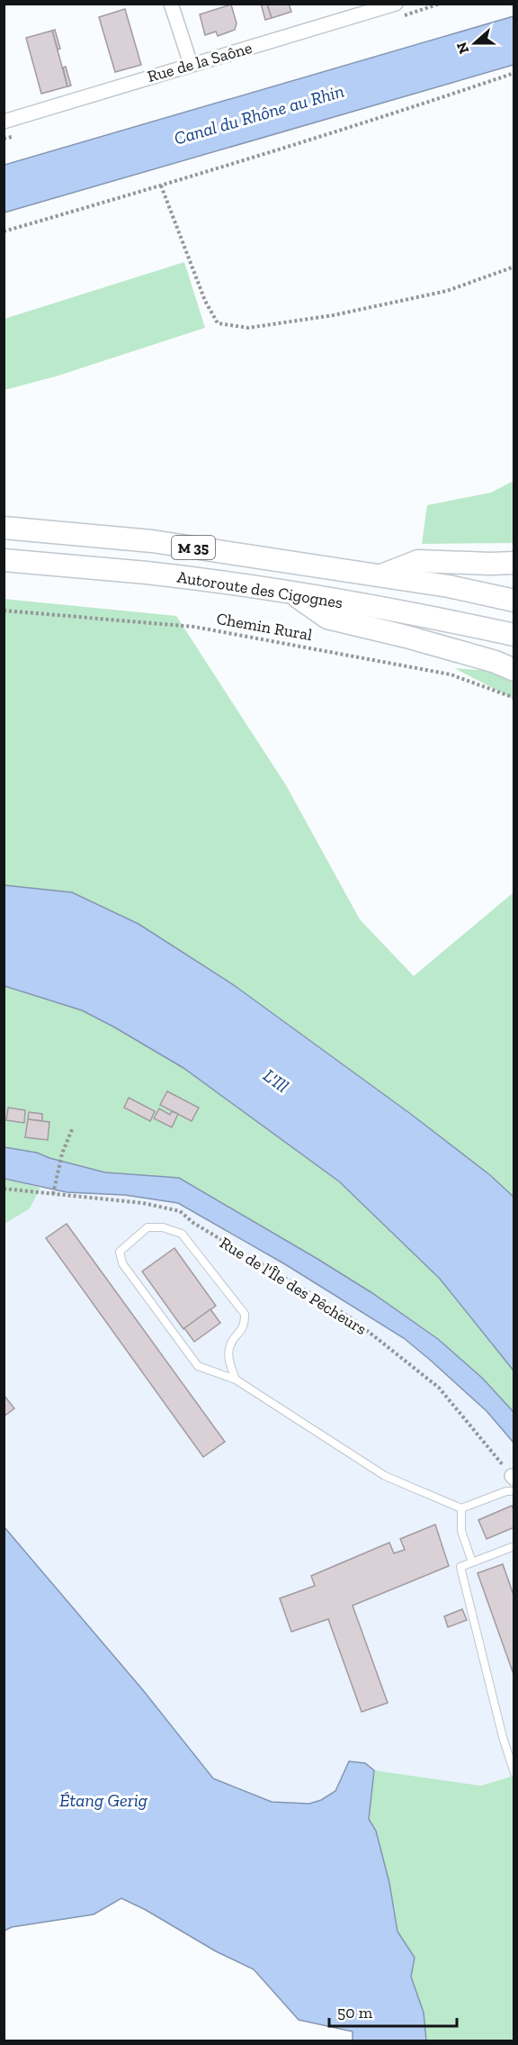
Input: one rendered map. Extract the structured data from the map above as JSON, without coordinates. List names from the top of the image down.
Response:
{
  "streets": {
    "highway": ["M 35", "Autoroute des Cigognes"],
    "street": ["Rue de la Saône"],
    "path": ["Chemin Rural", "Rue de l'Île des Pêcheurs"]
  },
  "water": ["Canal du Rhône au Rhin", "L'Ill", "Étang Gerig"],
  "scale_bar": "50 m",
  "north": "left"
}
